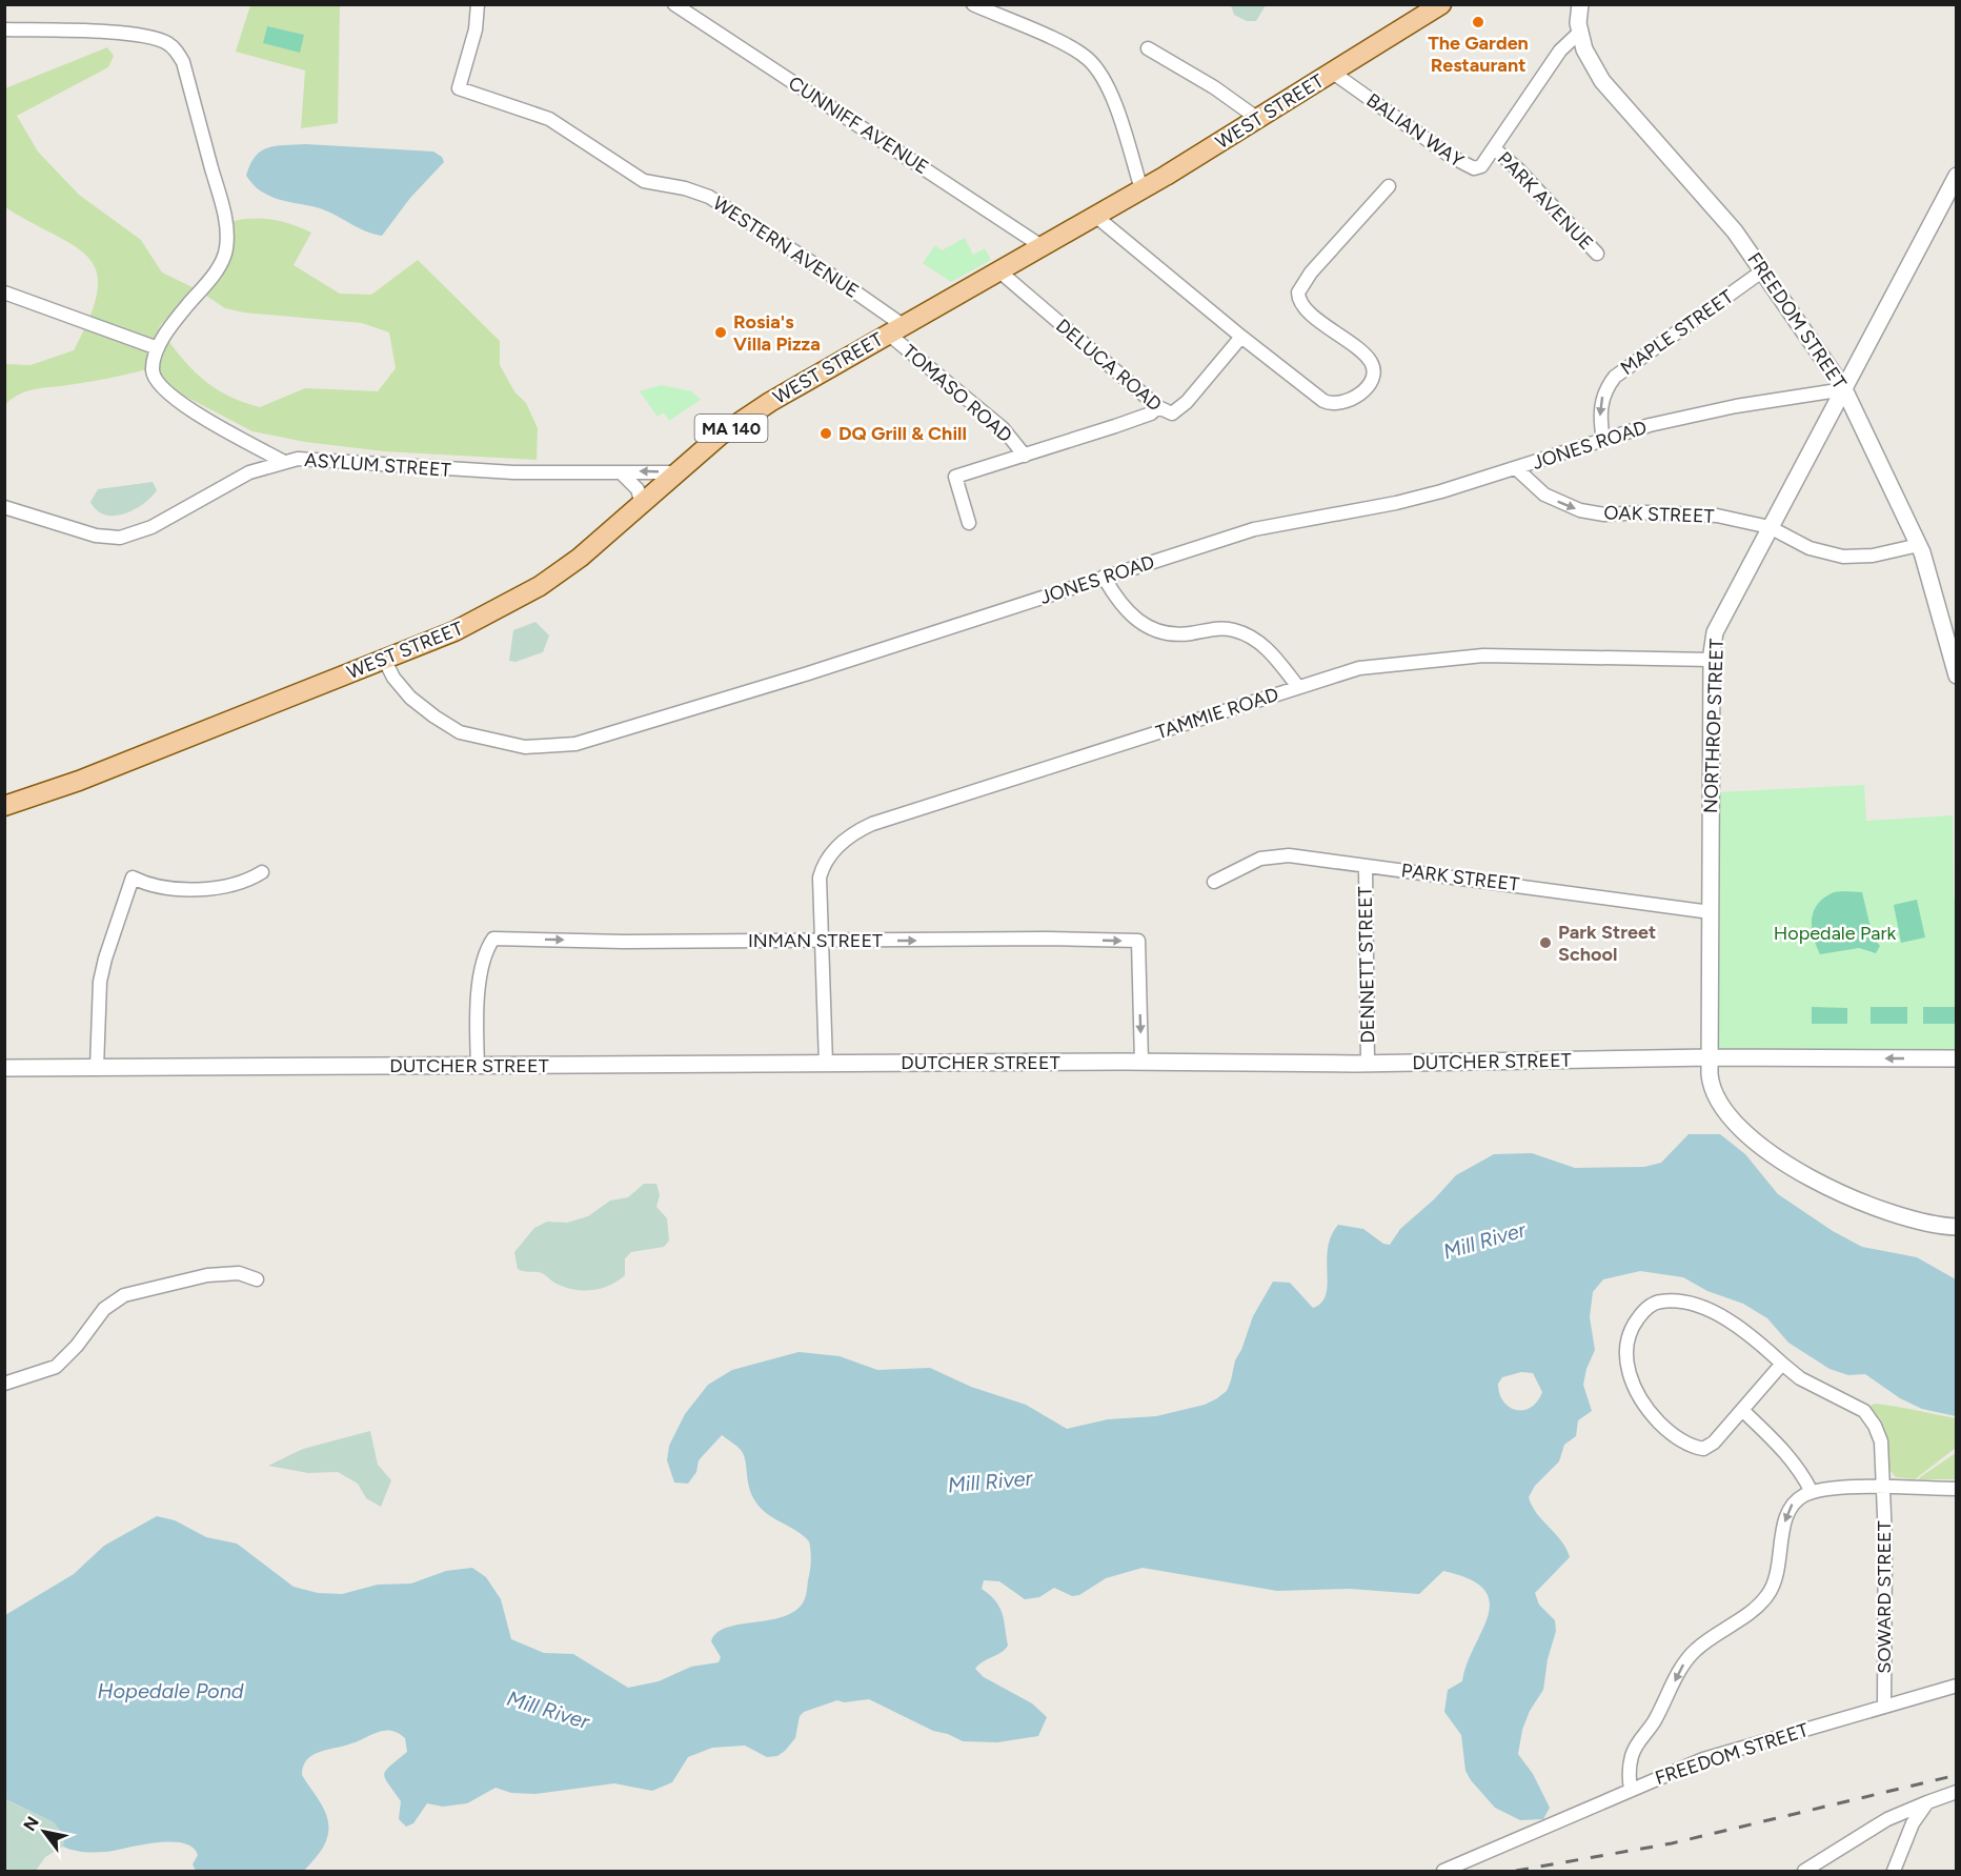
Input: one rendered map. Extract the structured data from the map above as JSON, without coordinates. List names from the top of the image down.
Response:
{
  "streets": {
    "main road": ["WEST STREET", "MA 140"],
    "street": [
      "CUNNIFF AVENUE",
      "BALIAN WAY",
      "PARK AVENUE",
      "WESTERN AVENUE",
      "FREEDOM STREET",
      "MAPLE STREET",
      "DELUCA ROAD",
      "TOMASO ROAD",
      "JONES ROAD",
      "ASYLUM STREET",
      "OAK STREET",
      "TAMMIE ROAD",
      "NORTHROP STREET",
      "PARK STREET",
      "INMAN STREET",
      "DENNETT STREET",
      "DUTCHER STREET",
      "SOWARD STREET"
    ]
  },
  "crossings": [
    ["WEST STREET", "CUNNIFF AVENUE"],
    ["WEST STREET", "BALIAN WAY"],
    ["WEST STREET", "WESTERN AVENUE"],
    ["WEST STREET", "DELUCA ROAD"],
    ["WEST STREET", "TOMASO ROAD"],
    ["WEST STREET", "JONES ROAD"],
    ["WEST STREET", "ASYLUM STREET"],
    ["BALIAN WAY", "PARK AVENUE"],
    ["WESTERN AVENUE", "TOMASO ROAD"],
    ["FREEDOM STREET", "MAPLE STREET"],
    ["FREEDOM STREET", "JONES ROAD"],
    ["FREEDOM STREET", "OAK STREET"],
    ["FREEDOM STREET", "NORTHROP STREET"],
    ["FREEDOM STREET", "SOWARD STREET"],
    ["MAPLE STREET", "JONES ROAD"],
    ["DELUCA ROAD", "TOMASO ROAD"],
    ["JONES ROAD", "OAK STREET"],
    ["JONES ROAD", "NORTHROP STREET"],
    ["OAK STREET", "NORTHROP STREET"],
    ["TAMMIE ROAD", "NORTHROP STREET"],
    ["TAMMIE ROAD", "INMAN STREET"],
    ["TAMMIE ROAD", "DUTCHER STREET"],
    ["NORTHROP STREET", "PARK STREET"],
    ["NORTHROP STREET", "DUTCHER STREET"],
    ["PARK STREET", "DENNETT STREET"],
    ["INMAN STREET", "DUTCHER STREET"],
    ["DENNETT STREET", "DUTCHER STREET"]
  ],
  "one_way": ["MAPLE STREET", "OAK STREET"],
  "water": ["Mill River", "Hopedale Pond"],
  "parks": ["Hopedale Park"],
  "places": [
    "The Garden Restaurant",
    "Rosia's Villa Pizza",
    "DQ Grill & Chill",
    "Park Street School"
  ],
  "north": "top left"
}
